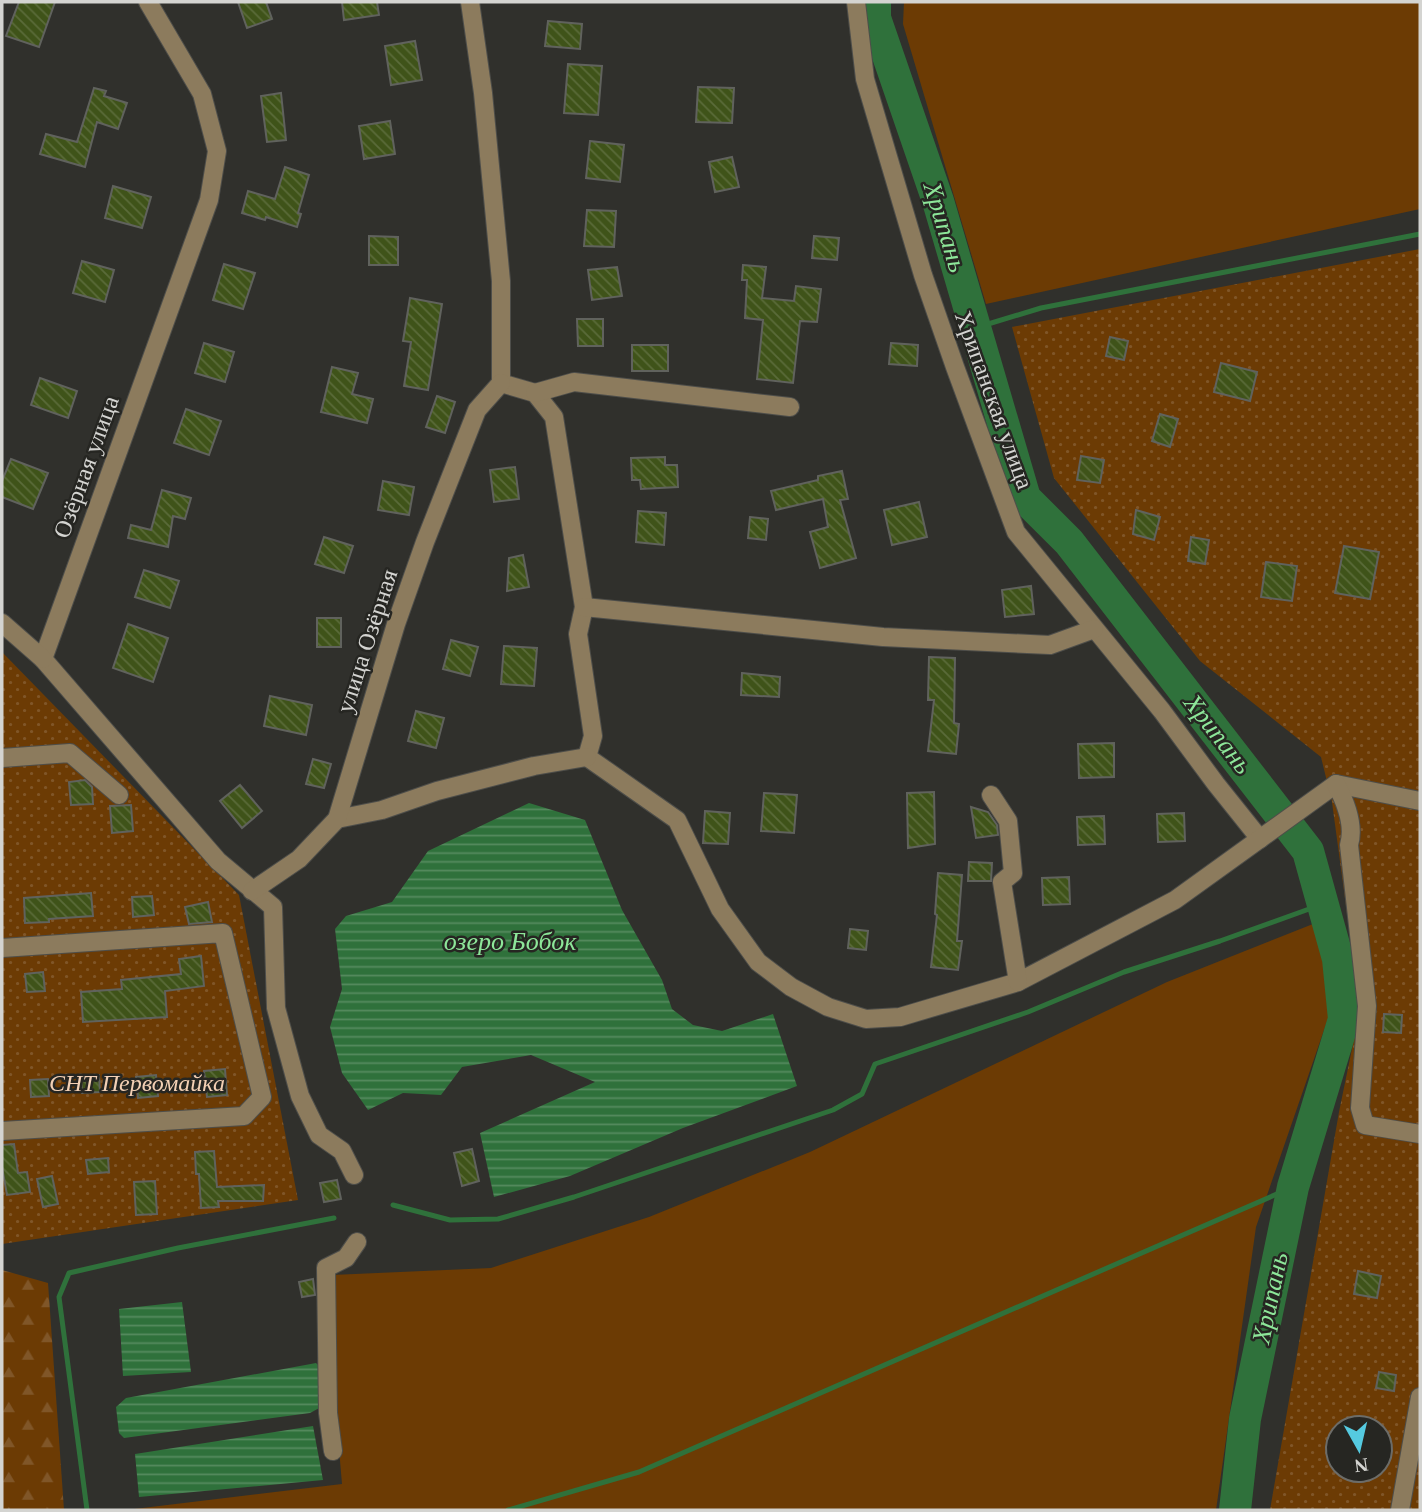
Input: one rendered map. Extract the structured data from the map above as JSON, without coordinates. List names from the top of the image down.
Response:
{
  "streets": {
    "street": ["Хрипанская улица", "Озёрная улица", "улица Озёрная"]
  },
  "water": ["Хрипань", "озеро Бобок"],
  "parks": ["СНТ Первомайка"],
  "north": "bottom"
}
